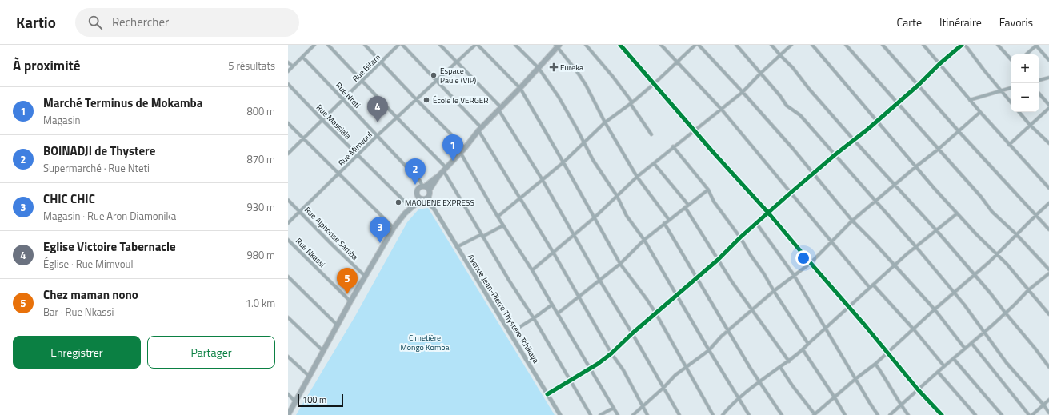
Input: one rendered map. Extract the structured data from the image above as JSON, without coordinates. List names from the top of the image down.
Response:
{
  "streets": {
    "street": [
      "Rue Bitam",
      "Rue Nteti",
      "Rue Massiala",
      "Rue Mimvoul",
      "Rue Alphonse Samba",
      "Rue Nkassi",
      "Avenue Jean-Pierre Thystère Tchikaya"
    ]
  },
  "crossings": [
    ["Rue Bitam", "Rue Nteti"],
    ["Rue Bitam", "Rue Massiala"],
    ["Rue Nteti", "Rue Mimvoul"],
    ["Rue Nteti", "Avenue Jean-Pierre Thystère Tchikaya"],
    ["Rue Massiala", "Rue Mimvoul"],
    ["Rue Mimvoul", "Rue Alphonse Samba"]
  ],
  "parks": ["Cimetière Mongo Komba"],
  "places": {
    "health": ["Eureka"],
    "other": ["Espace Paule (VIP)", "École le VERGER", "MAOUENE EXPRESS"]
  },
  "scale_bar": "100 m",
  "page": {
    "header": "Kartio",
    "search": "Rechercher",
    "nav": ["Carte", "Itinéraire", "Favoris"],
    "heading": ["À proximité", "5 résultats"],
    "map_buttons": ["+", "−"],
    "list": [
      {
        "mark": "1",
        "name": "Marché Terminus de Mokamba",
        "note": "Magasin",
        "value": "800 m"
      },
      {
        "mark": "2",
        "name": "BOINADJI de Thystere",
        "note": "Supermarché · Rue Nteti",
        "value": "870 m"
      },
      {
        "mark": "3",
        "name": "CHIC CHIC",
        "note": "Magasin · Rue Aron Diamonika",
        "value": "930 m"
      },
      {
        "mark": "4",
        "name": "Eglise Victoire Tabernacle",
        "note": "Église · Rue Mimvoul",
        "value": "980 m"
      },
      {
        "mark": "5",
        "name": "Chez maman nono",
        "note": "Bar · Rue Nkassi",
        "value": "1.0 km"
      }
    ],
    "pins": [
      "4",
      "1",
      "2",
      "3",
      "5"
    ],
    "buttons": ["Enregistrer", "Partager"],
    "scale": "100 m"
  }
}
